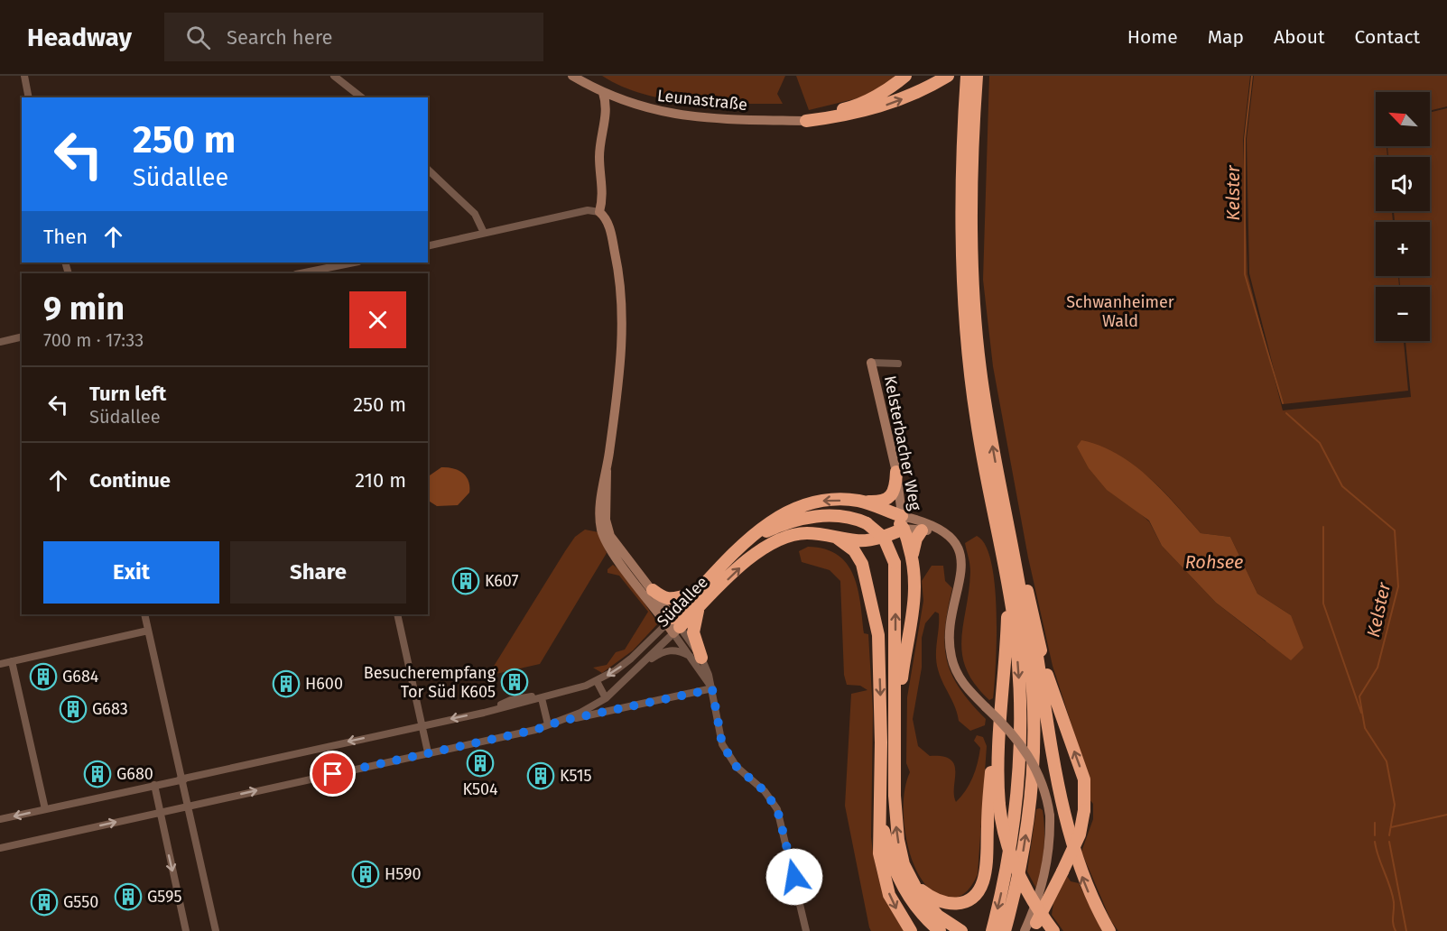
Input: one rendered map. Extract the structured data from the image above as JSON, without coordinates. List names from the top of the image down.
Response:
{
  "streets": {
    "highway": ["Südallee"],
    "street": ["Leunastraße", "Kelsterbacher Weg"]
  },
  "water": ["Kelster", "Rohsee"],
  "parks": ["Schwanheimer Wald"],
  "places": {
    "building": [
      "K607",
      "G684",
      "Besucherempfang Tor Süd K605",
      "H600",
      "G683",
      "K504",
      "G680",
      "K515",
      "H590",
      "G595",
      "G550"
    ]
  },
  "north": "top left",
  "page": {
    "header": "Headway",
    "search": "Search here",
    "nav": [
      "Home",
      "Map",
      "About",
      "Contact"
    ],
    "map_buttons": ["+", "−"],
    "turn": ["250 m", "Südallee"],
    "then": "Then",
    "heading": ["9 min", "700 m · 17:33"],
    "list": [
      {
        "name": "Turn left",
        "note": "Südallee",
        "value": "250 m"
      },
      {
        "name": "Continue",
        "value": "210 m"
      }
    ],
    "buttons": ["Exit", "Share"]
  }
}
